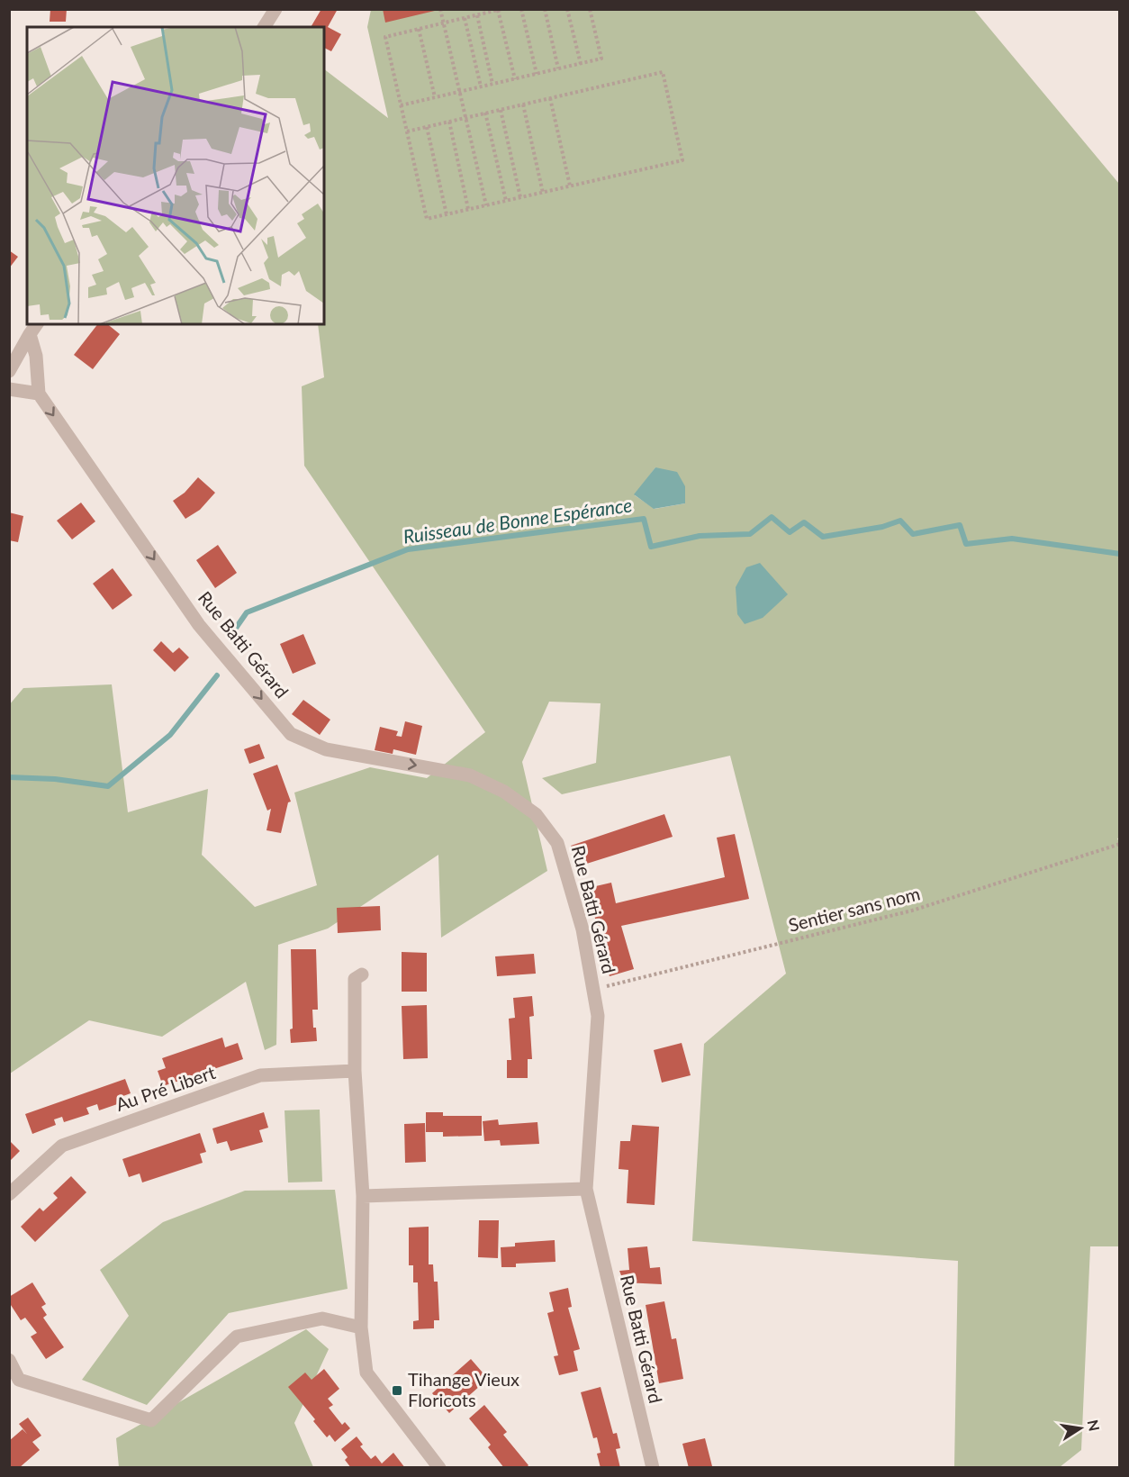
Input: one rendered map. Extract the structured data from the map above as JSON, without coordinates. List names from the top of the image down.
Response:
{
  "streets": {
    "street": ["Rue Batti Gérard", "Au Pré Libert"],
    "path": ["Sentier sans nom"]
  },
  "crossings": [
    ["Rue Batti Gérard", "Sentier sans nom"]
  ],
  "one_way": ["Rue Batti Gérard"],
  "water": ["Ruisseau de Bonne Espérance"],
  "places": {
    "transit": ["Tihange Vieux Floricots"]
  },
  "north": "right"
}
